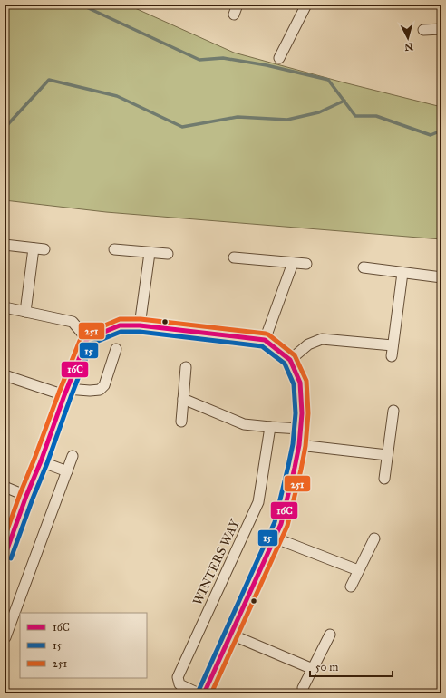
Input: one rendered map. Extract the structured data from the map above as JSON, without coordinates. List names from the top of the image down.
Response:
{
  "streets": {
    "street": ["WINTERS WAY"]
  },
  "lines": ["transit line 251", "transit line 16C", "transit line 15"],
  "legend": ["16C", "15", "251"],
  "scale_bar": "50 m",
  "north": "bottom"
}
